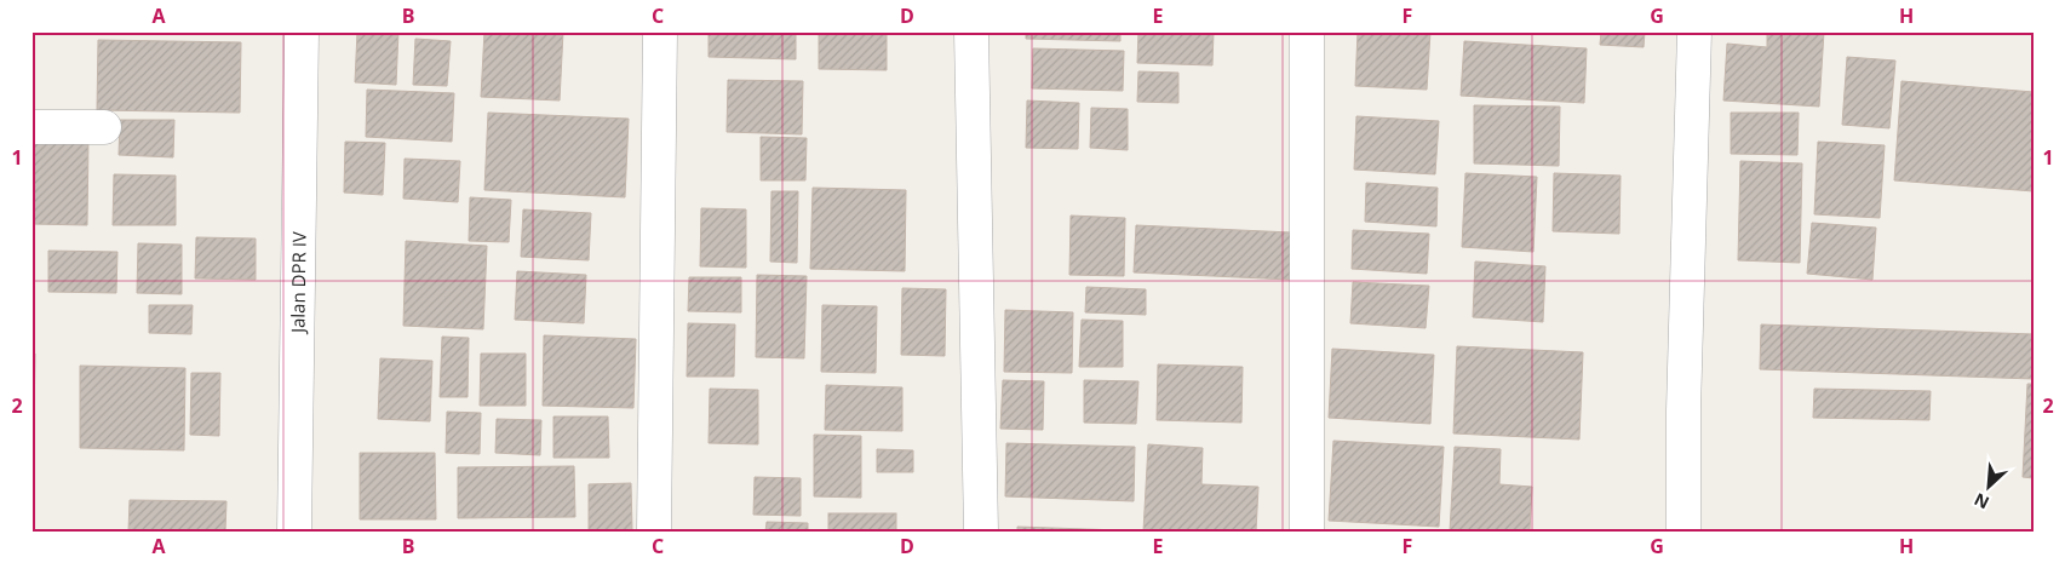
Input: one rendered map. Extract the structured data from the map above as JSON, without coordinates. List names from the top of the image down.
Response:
{
  "streets": {
    "street": ["Jalan DPR IV"]
  },
  "north": "bottom left",
  "grid": {
    "columns": [
      "A",
      "B",
      "C",
      "D",
      "E",
      "F",
      "G",
      "H"
    ],
    "rows": ["1", "2"]
  }
}
